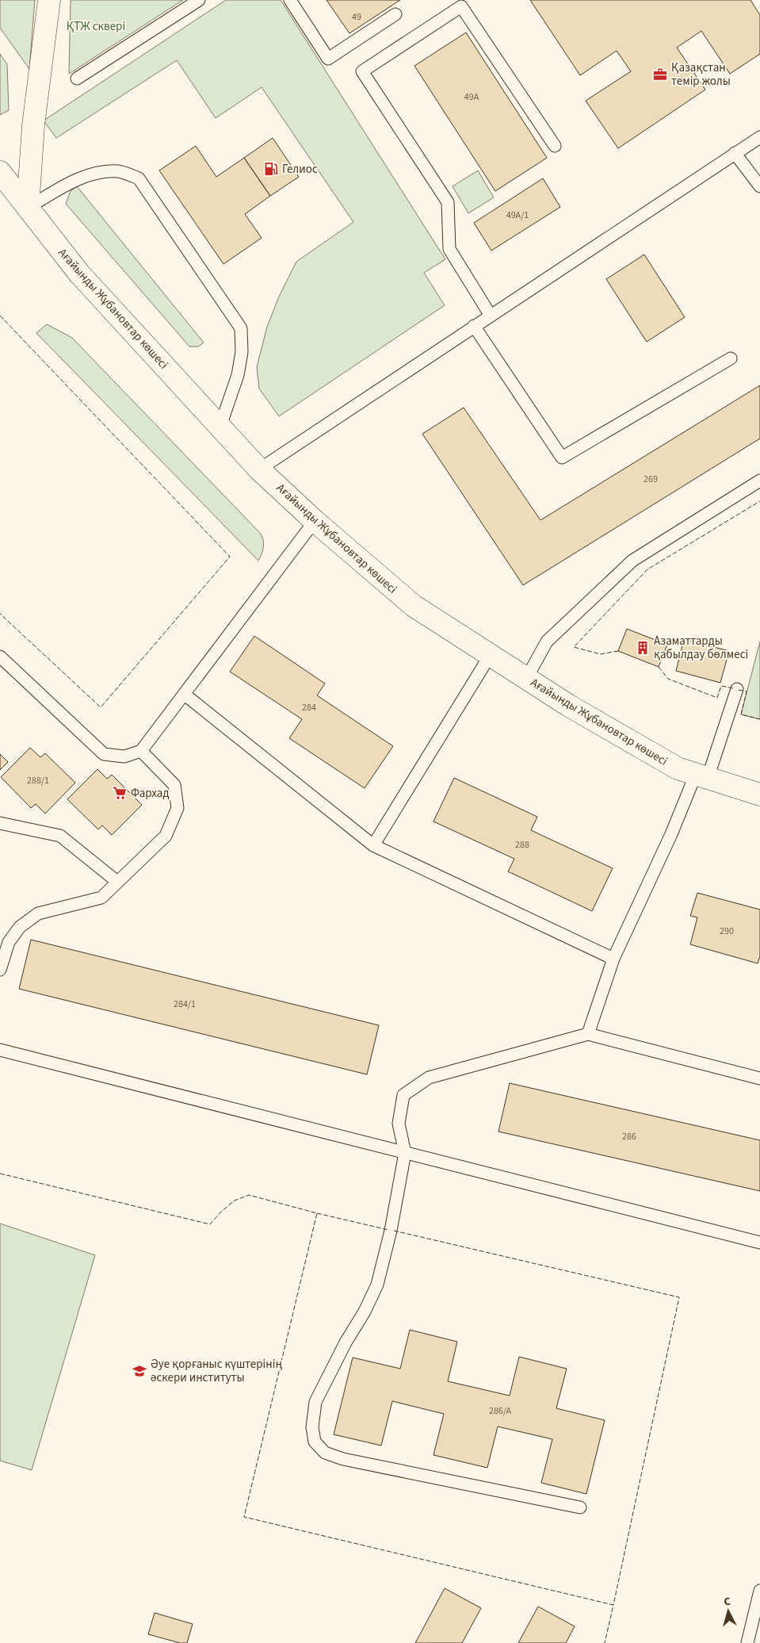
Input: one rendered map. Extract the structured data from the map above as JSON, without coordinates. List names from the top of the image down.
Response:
{
  "streets": {
    "street": ["Ағайынды Жұбановтар көшесі"]
  },
  "parks": ["ҚТЖ сквері"],
  "places": {
    "office": ["Қазақстан темір жолы"],
    "fuel station": ["Гелиос"],
    "building": ["Азаматтарды қабылдау бөлмесі"],
    "supermarket": ["Фархад"],
    "school or university": ["Әуе қорғаныс күштерінің әскери институты"]
  },
  "house_numbers": [
    "49",
    "49А",
    "49А/1",
    "269",
    "284",
    "288/1",
    "288",
    "290",
    "284/1",
    "286",
    "286/А"
  ],
  "north": "top"
}
